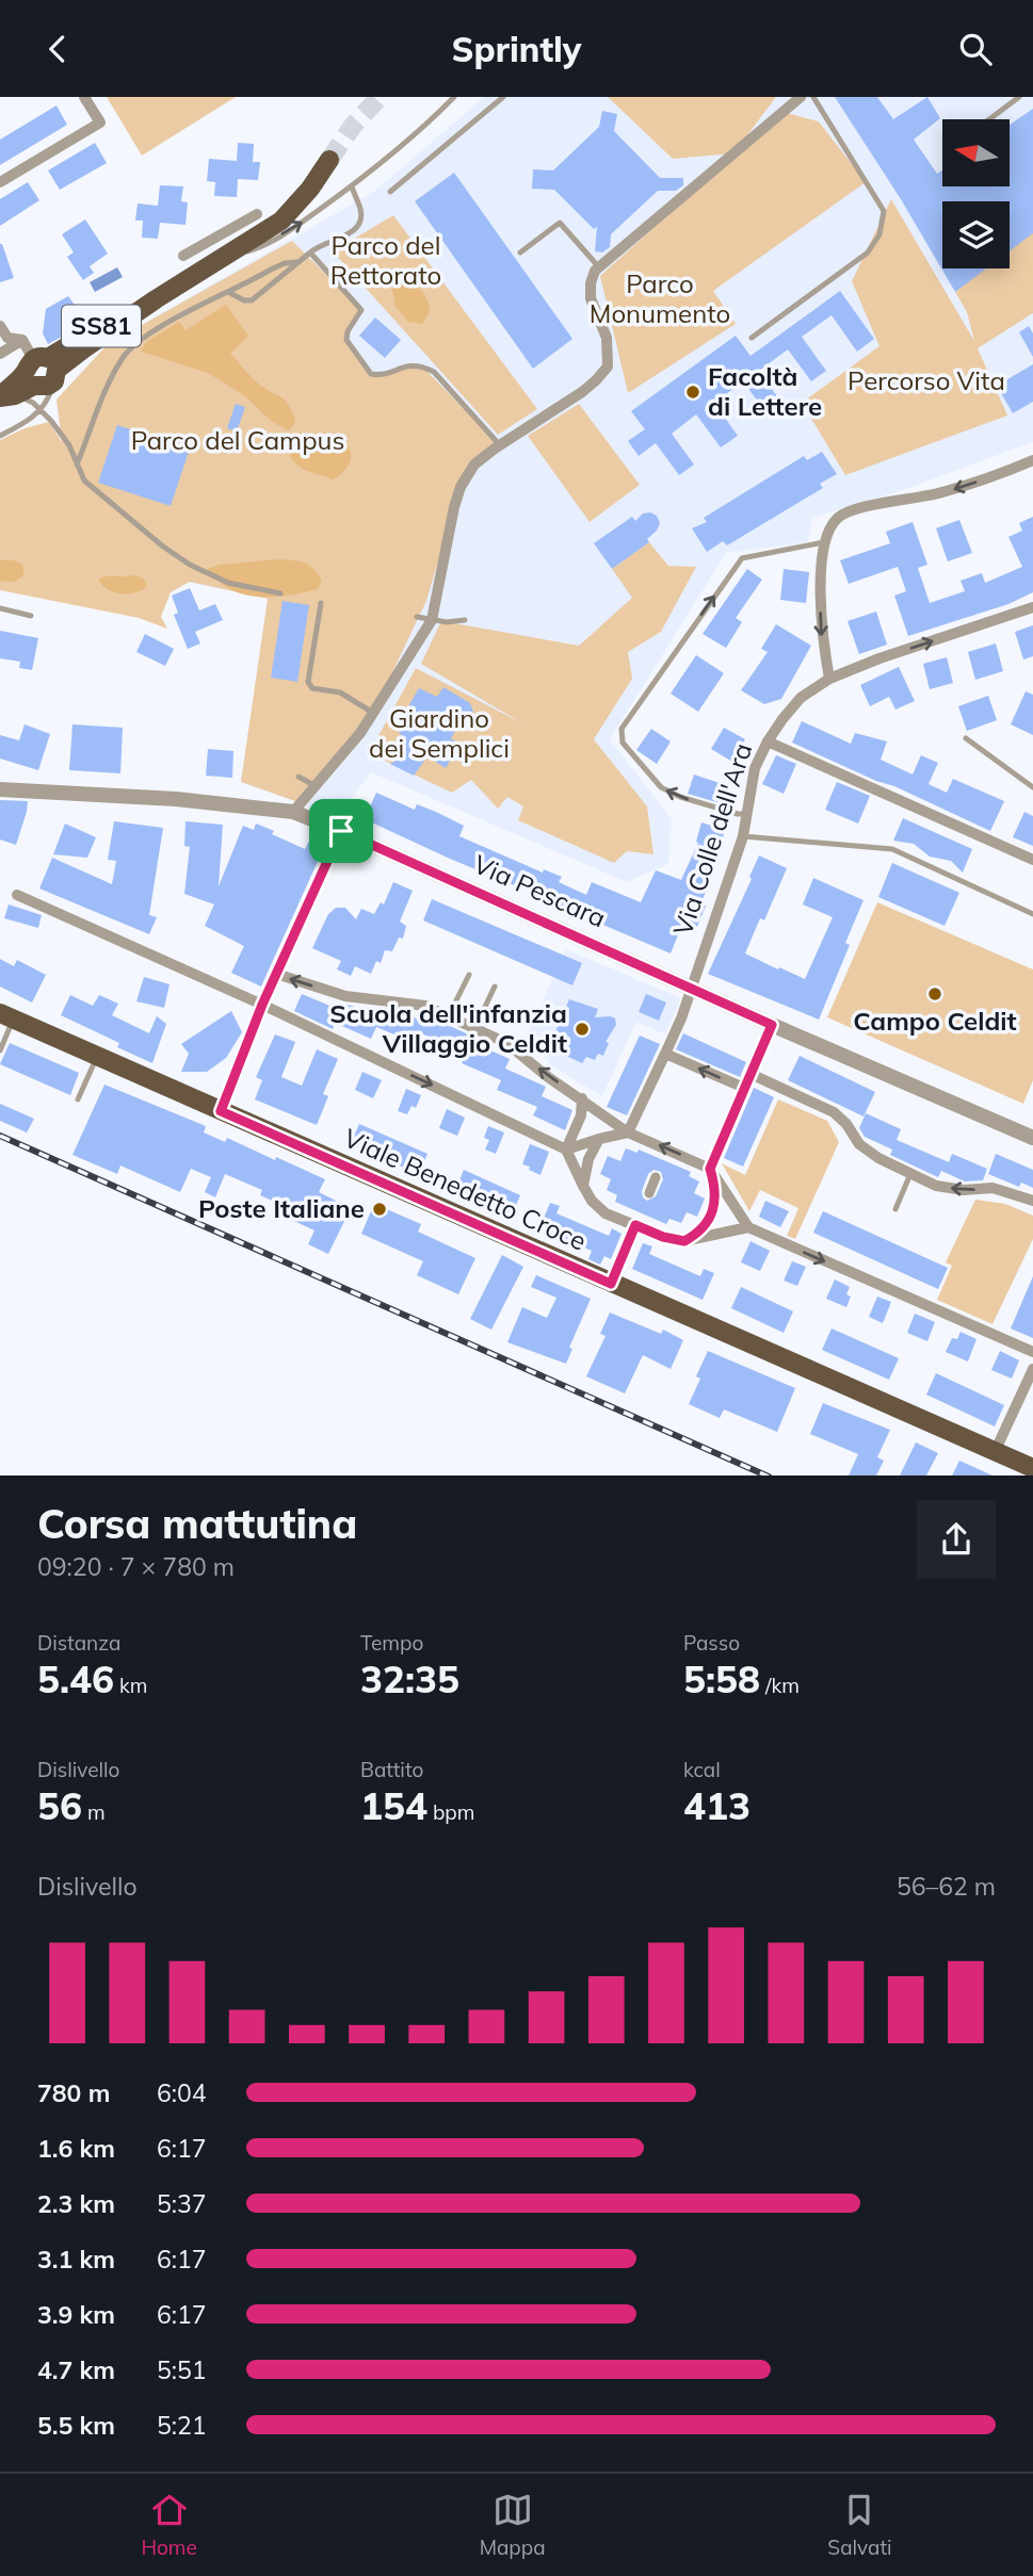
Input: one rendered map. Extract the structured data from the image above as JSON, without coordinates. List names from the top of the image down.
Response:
{
  "streets": {
    "main road": ["SS81", "Viale Benedetto Croce"],
    "street": ["Via Colle dell'Ara", "Via Pescara"]
  },
  "crossings": [
    ["Via Colle dell'Ara", "Via Pescara"]
  ],
  "parks": [
    "Parco del Rettorato",
    "Parco Monumento",
    "Percorso Vita",
    "Parco del Campus",
    "Giardino dei Semplici"
  ],
  "places": [
    "Facoltà di Lettere",
    "Campo Celdit",
    "Scuola dell'infanzia Villaggio Celdit",
    "Poste Italiane"
  ],
  "north": "left",
  "page": {
    "header": "Sprintly",
    "heading": ["Corsa mattutina", "09:20 · 7 × 780 m"],
    "stats": [
      ["Distanza", "5.46 km"],
      ["Tempo", "32:35"],
      ["Passo", "5:58 /km"],
      ["Dislivello", "56 m"],
      ["Battito", "154 bpm"],
      ["kcal", "413"]
    ],
    "chart": ["Dislivello", "56–62 m"],
    "list": [
      {
        "name": "780 m",
        "note": "6:04"
      },
      {
        "name": "1.6 km",
        "note": "6:17"
      },
      {
        "name": "2.3 km",
        "note": "5:37"
      },
      {
        "name": "3.1 km",
        "note": "6:17"
      },
      {
        "name": "3.9 km",
        "note": "6:17"
      },
      {
        "name": "4.7 km",
        "note": "5:51"
      },
      {
        "name": "5.5 km",
        "note": "5:21"
      }
    ],
    "tabs": ["Home", "Mappa", "Salvati"]
  }
}
